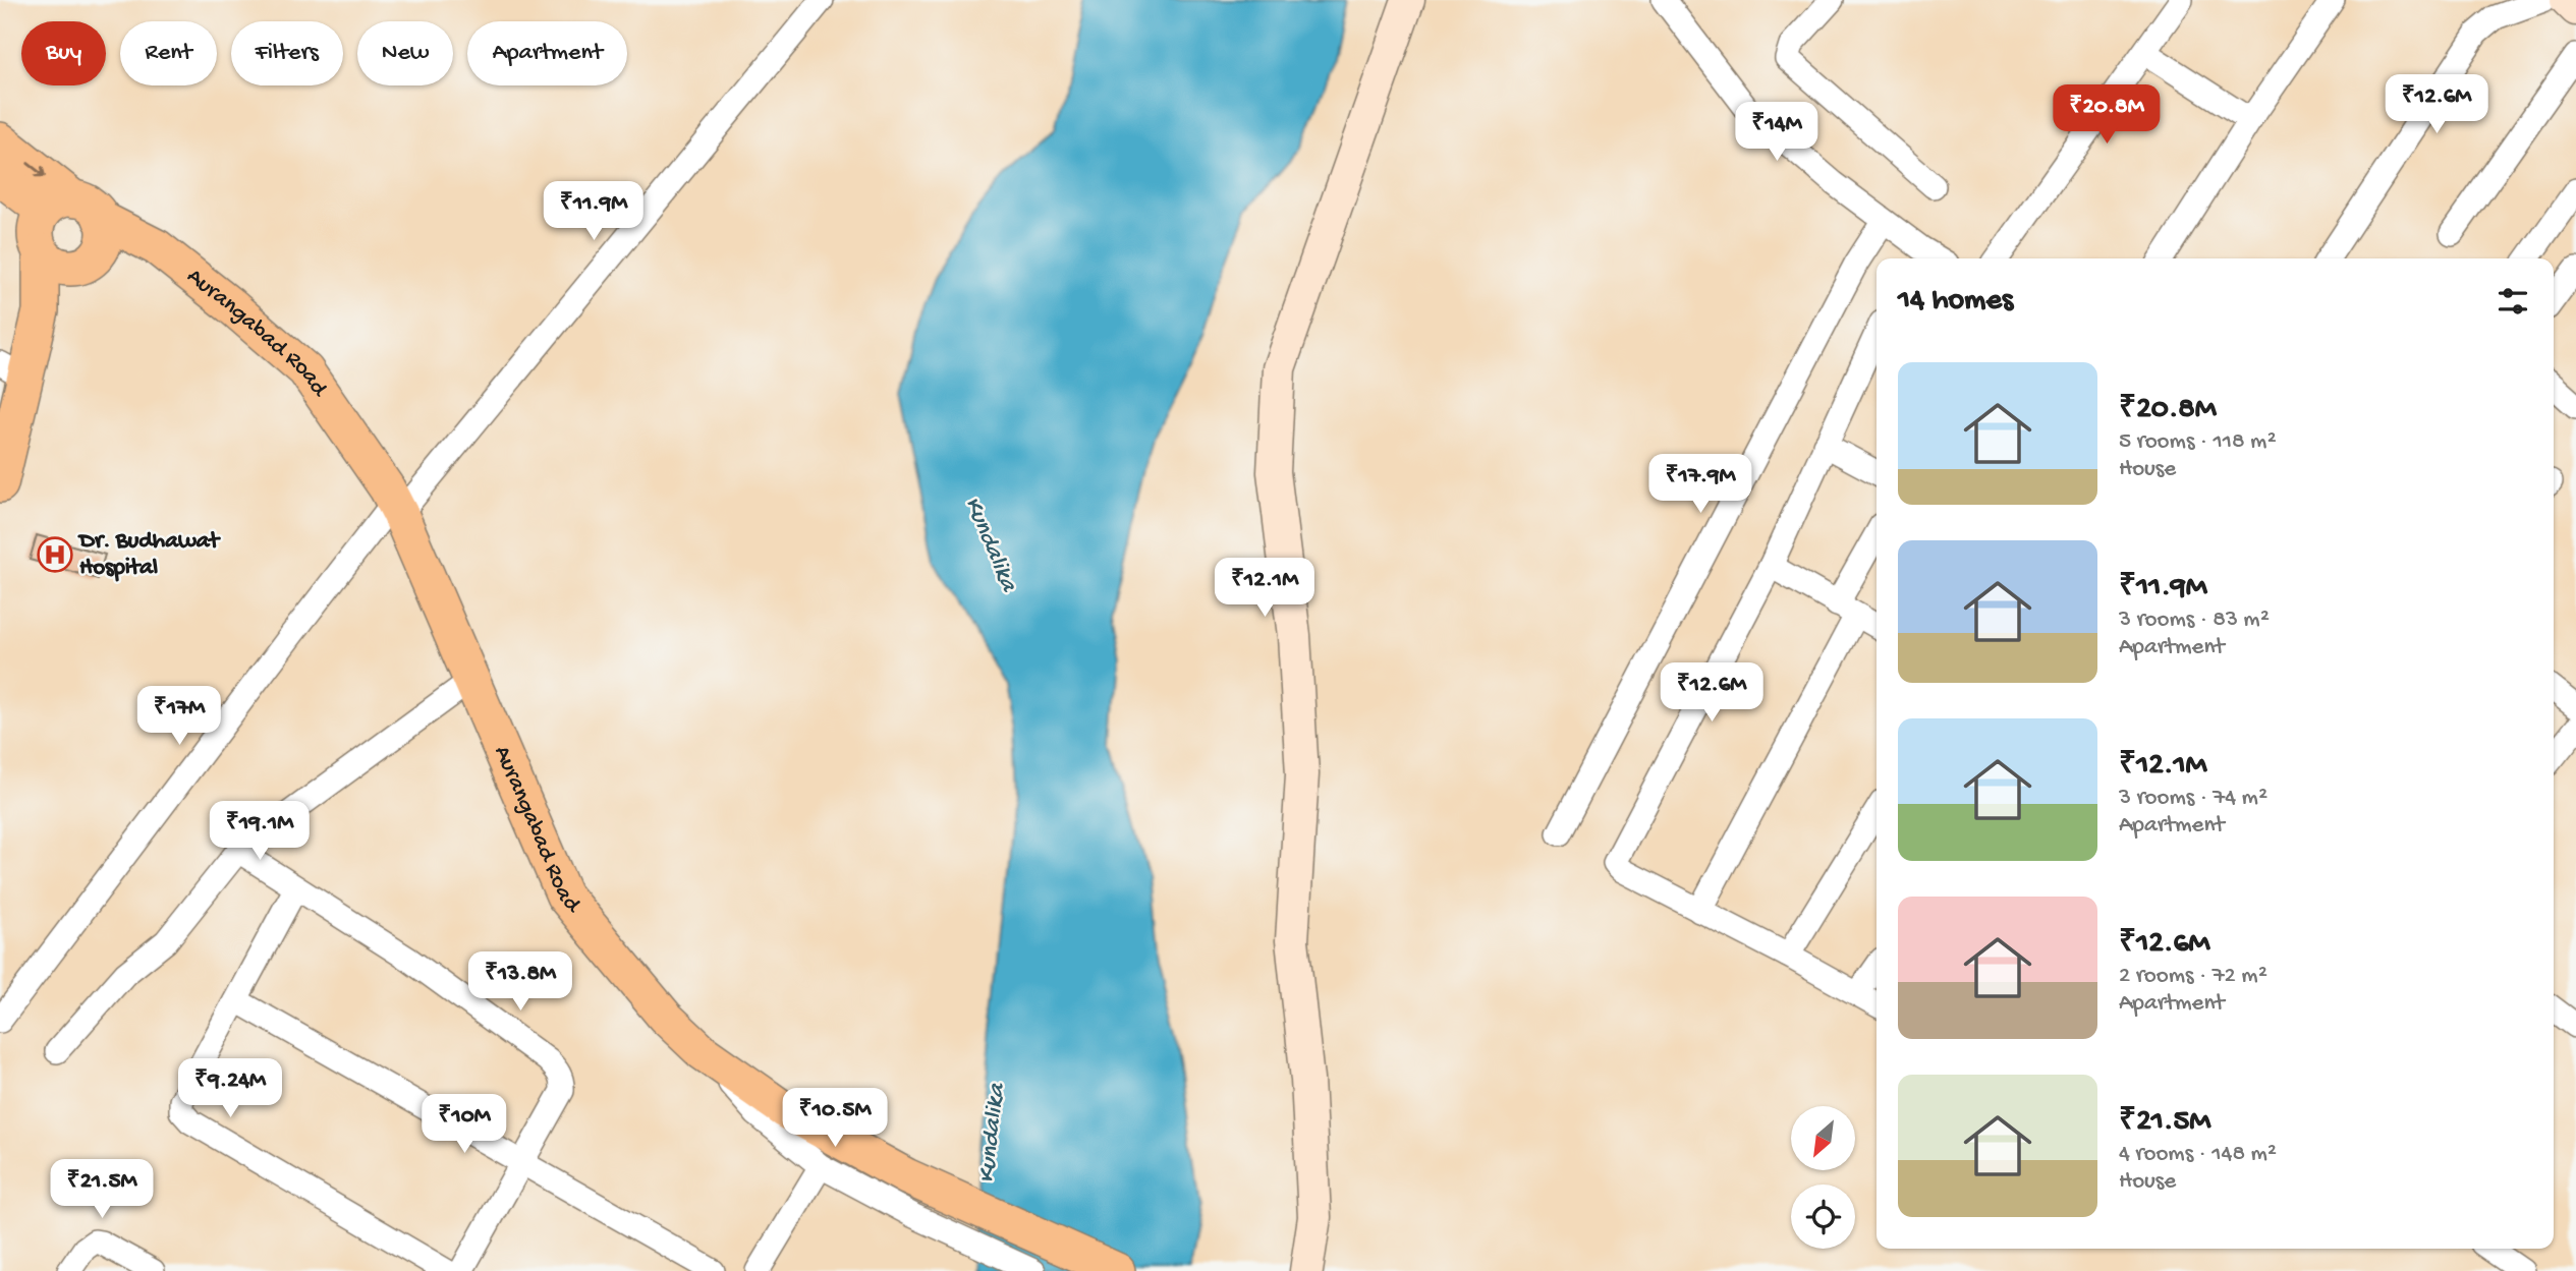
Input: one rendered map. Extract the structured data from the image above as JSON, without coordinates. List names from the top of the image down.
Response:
{
  "streets": {
    "main road": ["Aurangabad Road"]
  },
  "water": ["Kundalika"],
  "places": {
    "hospital": ["Dr. Budhawat Hospital"]
  },
  "north": "bottom left",
  "page": {
    "chip": [
      "Buy",
      "Rent",
      "Filters",
      "New",
      "Apartment"
    ],
    "price": [
      "₹12.6M",
      "₹20.8M",
      "₹14M",
      "₹11.9M",
      "₹17.9M",
      "₹12.1M",
      "₹12.6M",
      "₹17M",
      "₹19.1M",
      "₹13.8M",
      "₹9.24M",
      "₹10.5M",
      "₹10M",
      "₹21.5M"
    ],
    "heading": "14 homes",
    "list": [
      {
        "name": "₹20.8M",
        "note": "5 rooms · 118 m² · House"
      },
      {
        "name": "₹11.9M",
        "note": "3 rooms · 83 m² · Apartment"
      },
      {
        "name": "₹12.1M",
        "note": "3 rooms · 74 m² · Apartment"
      },
      {
        "name": "₹12.6M",
        "note": "2 rooms · 72 m² · Apartment"
      },
      {
        "name": "₹21.5M",
        "note": "4 rooms · 148 m² · House"
      }
    ]
  }
}
